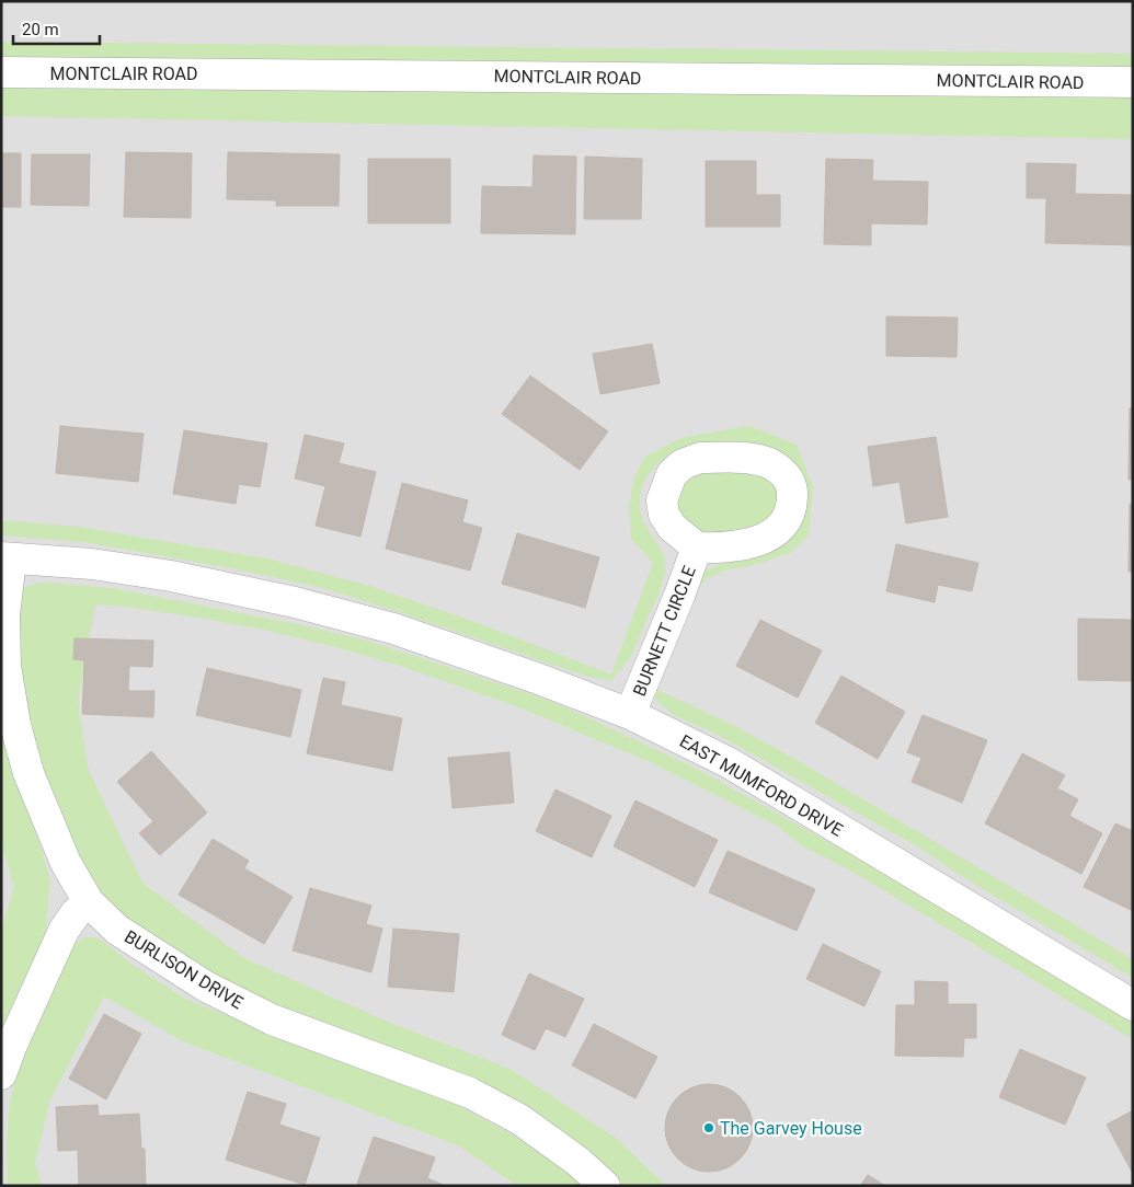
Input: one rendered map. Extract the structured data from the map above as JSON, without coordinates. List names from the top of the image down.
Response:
{
  "streets": {
    "street": [
      "MONTCLAIR ROAD",
      "BURNETT CIRCLE",
      "EAST MUMFORD DRIVE",
      "BURLISON DRIVE"
    ]
  },
  "crossings": [
    ["BURNETT CIRCLE", "EAST MUMFORD DRIVE"],
    ["EAST MUMFORD DRIVE", "BURLISON DRIVE"]
  ],
  "places": ["The Garvey House"],
  "scale_bar": "20 m"
}
